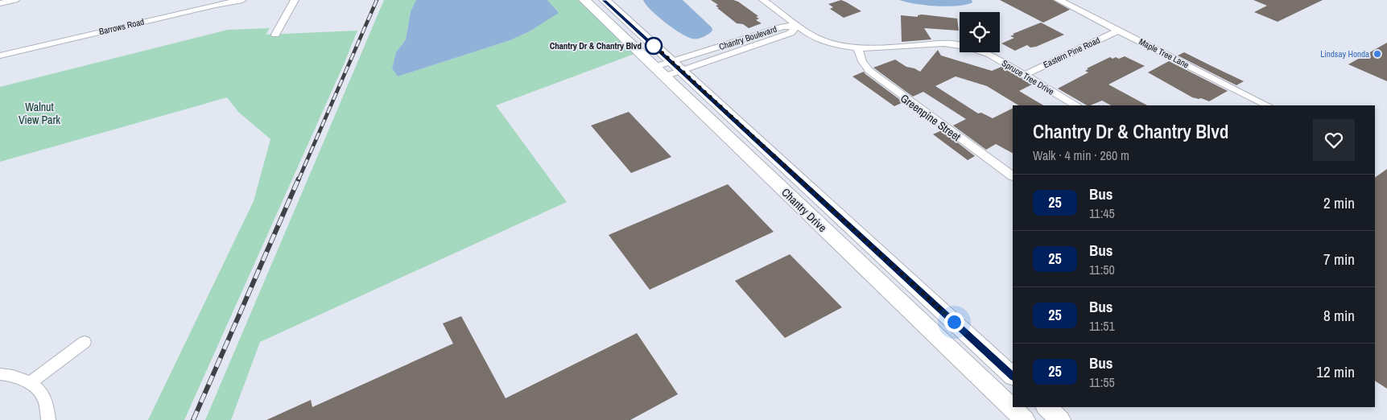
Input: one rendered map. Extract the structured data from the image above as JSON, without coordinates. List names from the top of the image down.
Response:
{
  "streets": {
    "street": [
      "Barrows Road",
      "Chantry Boulevard",
      "Eastern Pine Road",
      "Maple Tree Lane",
      "Spruce Tree Drive",
      "Greenpine Street",
      "Chantry Drive"
    ]
  },
  "crossings": [
    ["Chantry Boulevard", "Spruce Tree Drive"],
    ["Chantry Boulevard", "Chantry Drive"],
    ["Eastern Pine Road", "Maple Tree Lane"],
    ["Eastern Pine Road", "Spruce Tree Drive"],
    ["Spruce Tree Drive", "Greenpine Street"]
  ],
  "parks": ["Walnut View Park"],
  "places": ["Chantry Dr & Chantry Blvd", "Lindsay Honda"],
  "lines": ["bus line 25"],
  "page": {
    "heading": ["Chantry Dr & Chantry Blvd", "Walk · 4 min · 260 m"],
    "list": [
      {
        "mark": "25",
        "name": "Bus",
        "note": "11:45",
        "value": "2 min"
      },
      {
        "mark": "25",
        "name": "Bus",
        "note": "11:50",
        "value": "7 min"
      },
      {
        "mark": "25",
        "name": "Bus",
        "note": "11:51",
        "value": "8 min"
      },
      {
        "mark": "25",
        "name": "Bus",
        "note": "11:55",
        "value": "12 min"
      }
    ]
  }
}
